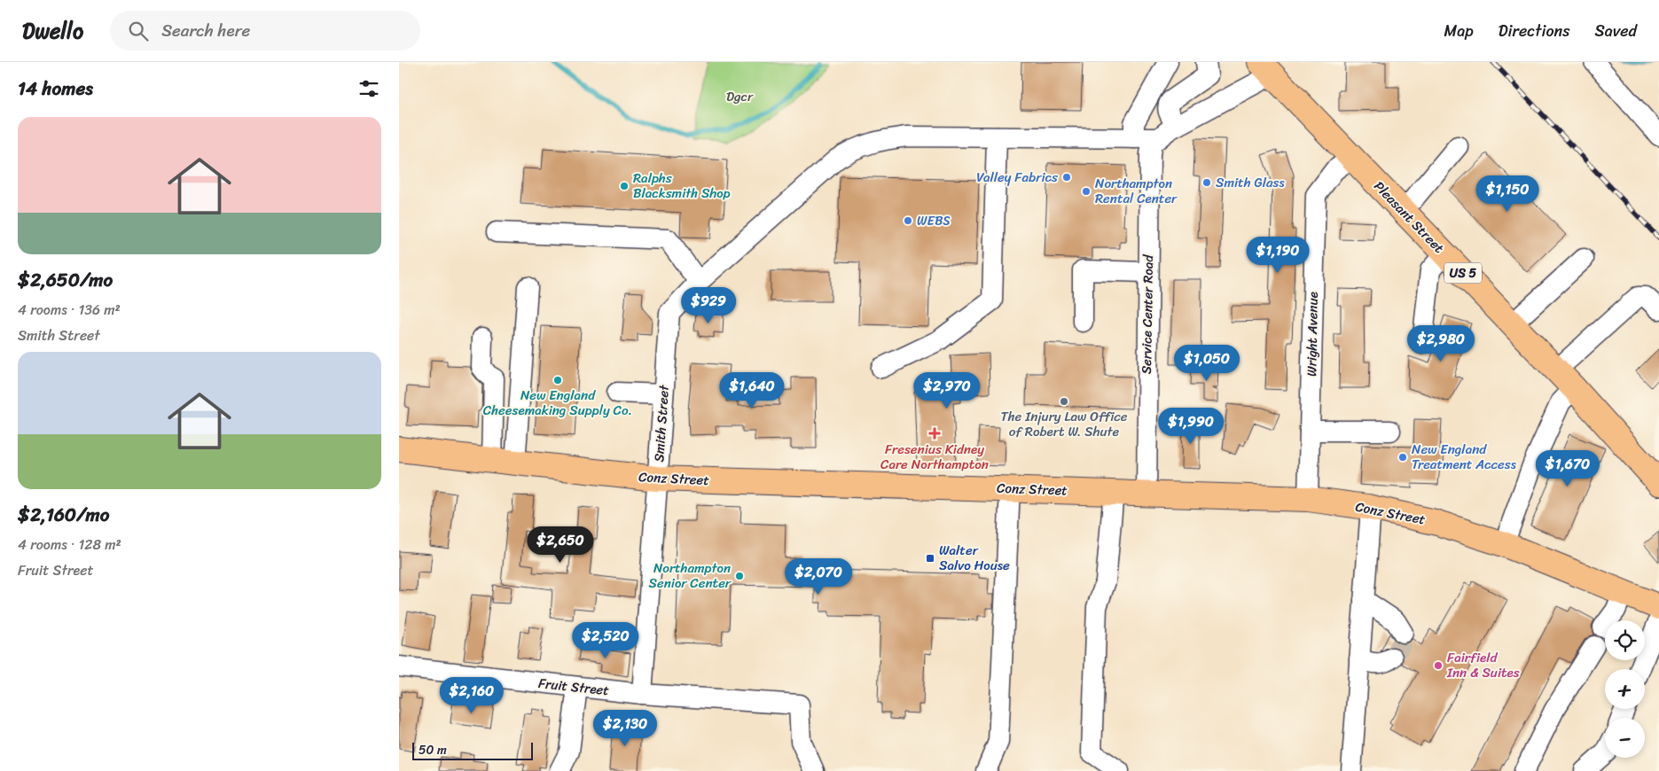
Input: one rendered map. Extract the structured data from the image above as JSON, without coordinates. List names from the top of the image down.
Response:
{
  "streets": {
    "main road": ["Pleasant Street", "US 5", "Conz Street"],
    "street": [
      "Service Center Road",
      "Wright Avenue",
      "Smith Street",
      "Fruit Street"
    ]
  },
  "crossings": [
    ["Pleasant Street", "Wright Avenue"],
    ["Service Center Road", "Conz Street"],
    ["Wright Avenue", "Conz Street"],
    ["Smith Street", "Conz Street"],
    ["Smith Street", "Fruit Street"]
  ],
  "parks": ["Dgcr"],
  "places": {
    "other": [
      "Valley Fabrics",
      "Smith Glass",
      "Ralphs Blacksmith Shop",
      "Northampton Rental Center",
      "WEBS",
      "New England Cheesemaking Supply Co.",
      "The Injury Law Office of Robert W. Shute",
      "New England Treatment Access",
      "Northampton Senior Center",
      "Fairfield Inn & Suites"
    ],
    "health": ["Fresenius Kidney Care Northampton"],
    "transit": ["Walter Salvo House"]
  },
  "scale_bar": "50 m",
  "page": {
    "header": "Dwello",
    "search": "Search here",
    "nav": ["Map", "Directions", "Saved"],
    "heading": "14 homes",
    "list": [
      {
        "name": "$2,650/mo",
        "note": "4 rooms · 136 m² · Smith Street"
      },
      {
        "name": "$2,160/mo",
        "note": "4 rooms · 128 m² · Fruit Street"
      }
    ],
    "price": [
      "$1,150",
      "$1,190",
      "$929",
      "$2,980",
      "$1,050",
      "$1,640",
      "$2,970",
      "$1,990",
      "$1,670",
      "$2,650",
      "$2,070",
      "$2,520",
      "$2,160",
      "$2,130"
    ],
    "map_buttons": ["+", "−"],
    "scale": "50 m"
  }
}
